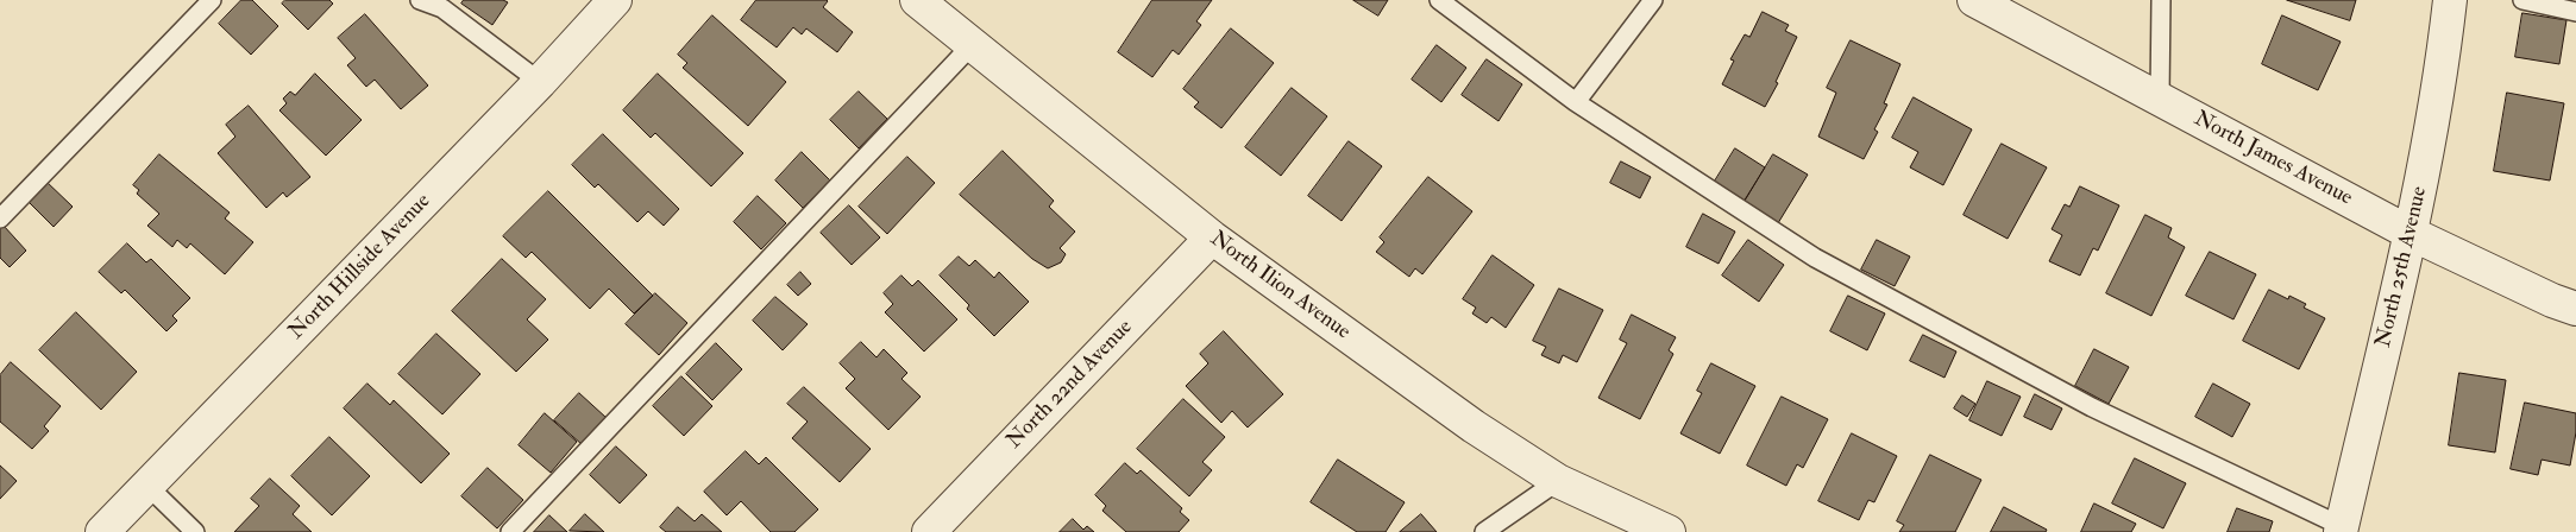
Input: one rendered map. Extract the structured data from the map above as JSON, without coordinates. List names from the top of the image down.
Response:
{
  "streets": {
    "street": [
      "North James Avenue",
      "North Hillside Avenue",
      "North 25th Avenue",
      "North Ilion Avenue",
      "North 22nd Avenue"
    ]
  },
  "crossings": [
    ["North James Avenue", "North 25th Avenue"],
    ["North Ilion Avenue", "North 22nd Avenue"]
  ]
}
